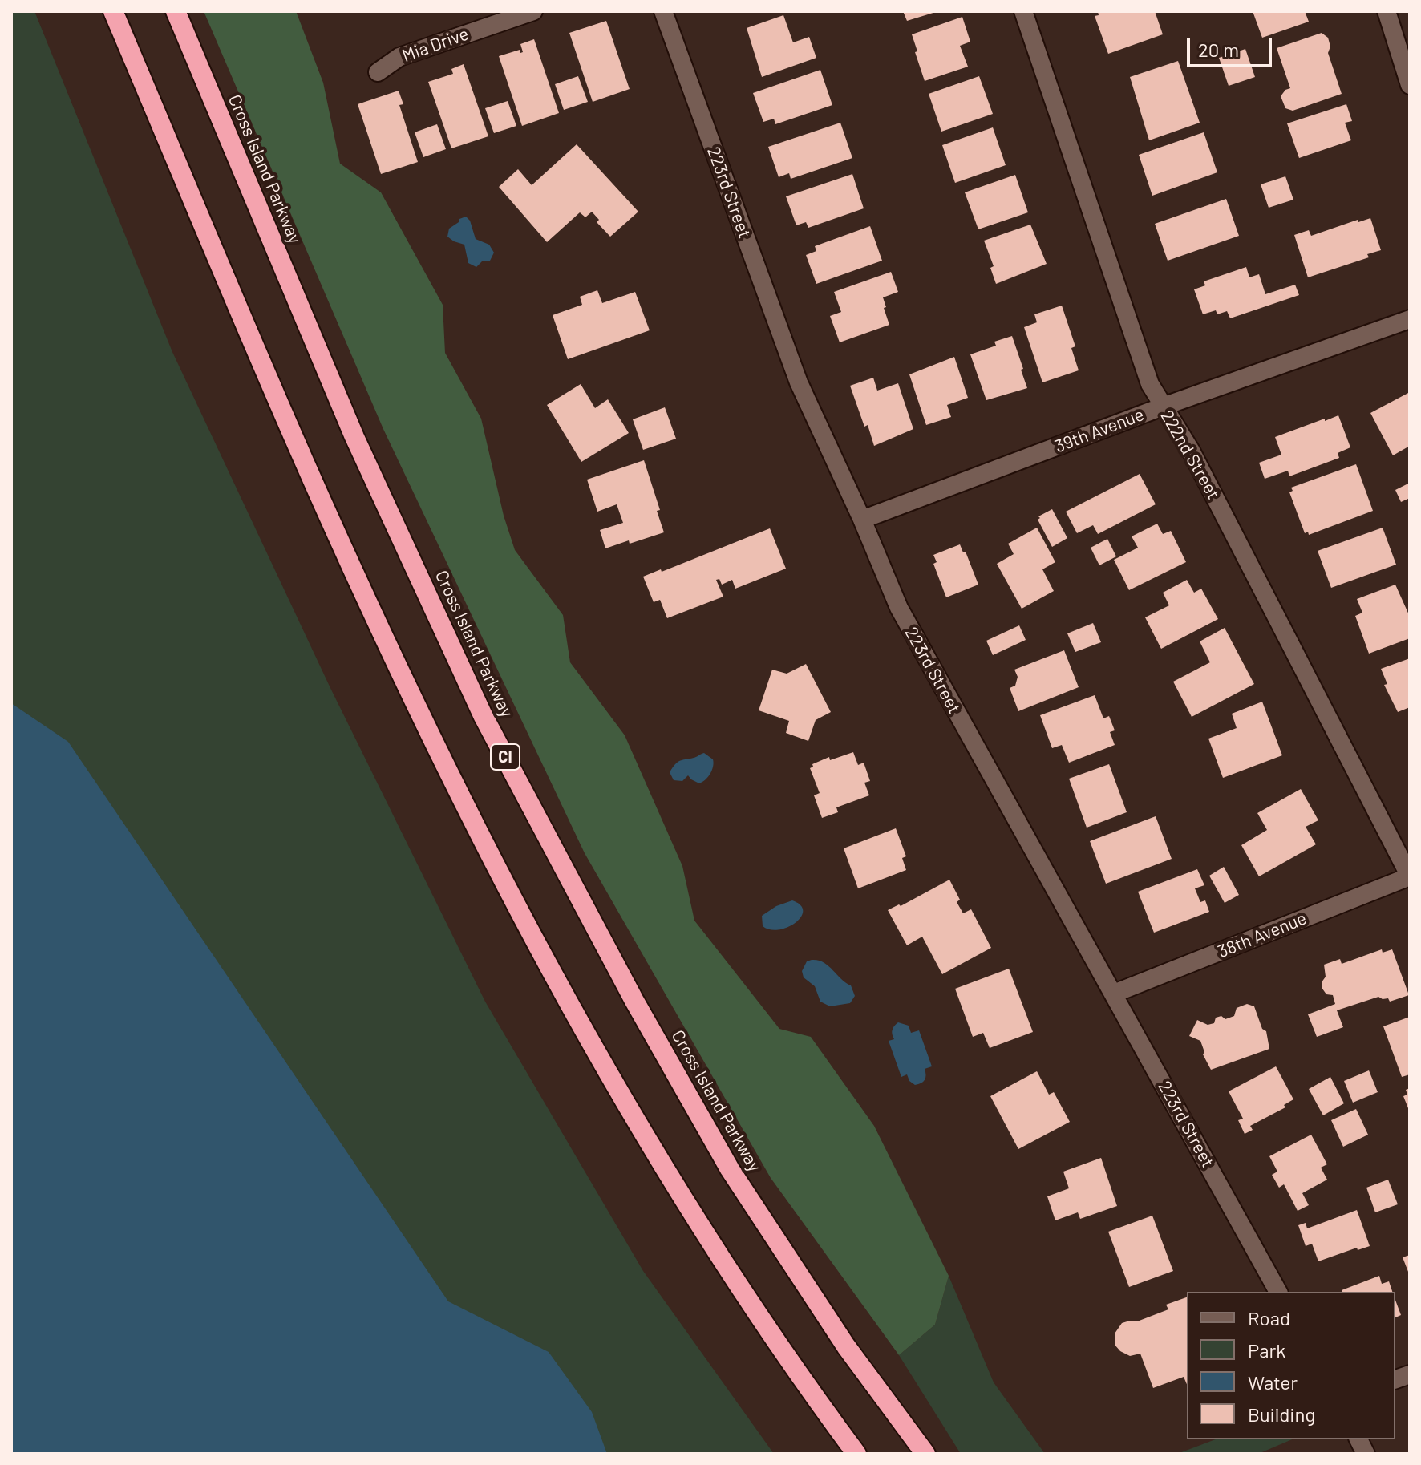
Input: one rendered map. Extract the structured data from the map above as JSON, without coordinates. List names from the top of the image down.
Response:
{
  "streets": {
    "highway": ["Cross Island Parkway", "CI"],
    "street": [
      "Mia Drive",
      "223rd Street",
      "39th Avenue",
      "222nd Street",
      "38th Avenue"
    ]
  },
  "crossings": [
    ["223rd Street", "39th Avenue"],
    ["223rd Street", "38th Avenue"],
    ["39th Avenue", "222nd Street"],
    ["222nd Street", "38th Avenue"]
  ],
  "legend": [
    "Road",
    "Park",
    "Water",
    "Building"
  ],
  "scale_bar": "20 m"
}
